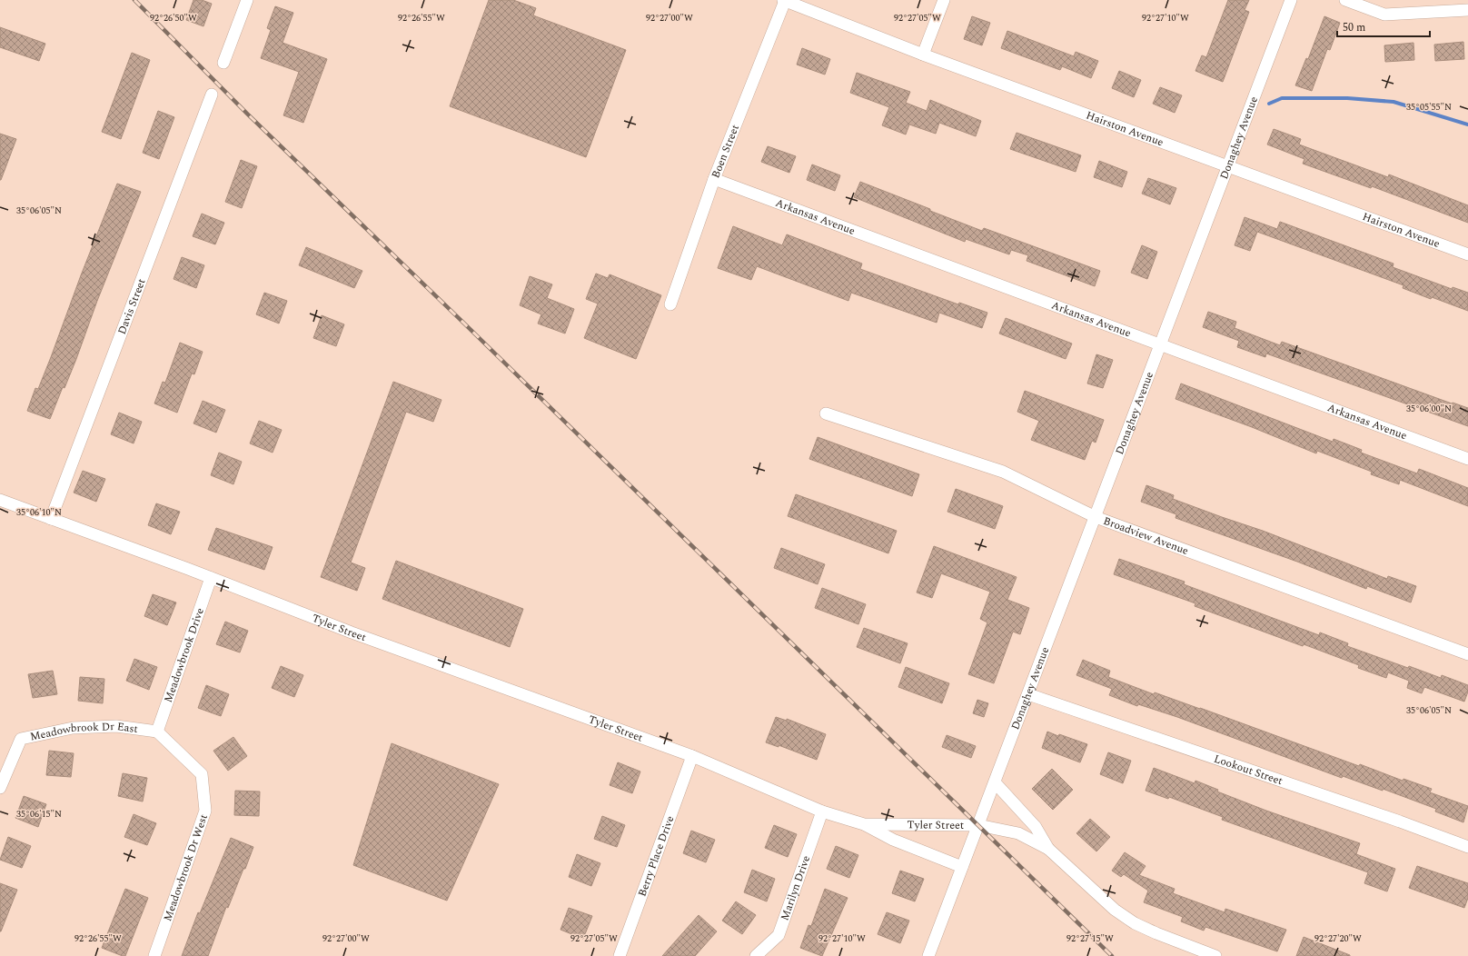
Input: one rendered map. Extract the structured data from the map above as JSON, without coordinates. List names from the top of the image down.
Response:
{
  "streets": {
    "street": [
      "Hairston Avenue",
      "Donaghey Avenue",
      "Boen Street",
      "Arkansas Avenue",
      "Davis Street",
      "Broadview Avenue",
      "Tyler Street",
      "Meadowbrook Drive",
      "Meadowbrook Dr East",
      "Lookout Street",
      "Berry Place Drive",
      "Meadowbrook Dr West",
      "Marilyn Drive"
    ]
  },
  "crossings": [
    ["Hairston Avenue", "Donaghey Avenue"],
    ["Hairston Avenue", "Boen Street"],
    ["Donaghey Avenue", "Arkansas Avenue"],
    ["Donaghey Avenue", "Broadview Avenue"],
    ["Donaghey Avenue", "Tyler Street"],
    ["Donaghey Avenue", "Lookout Street"],
    ["Boen Street", "Arkansas Avenue"],
    ["Davis Street", "Tyler Street"],
    ["Tyler Street", "Meadowbrook Drive"],
    ["Tyler Street", "Berry Place Drive"],
    ["Tyler Street", "Marilyn Drive"],
    ["Meadowbrook Drive", "Meadowbrook Dr East"],
    ["Meadowbrook Drive", "Meadowbrook Dr West"],
    ["Meadowbrook Dr East", "Meadowbrook Dr West"]
  ],
  "scale_bar": "50 m",
  "coordinates": [
    "92°26'55\"W",
    "92°27'00\"W",
    "92°27'05\"W",
    "92°26'50\"W",
    "92°27'10\"W",
    "35°05'55\"N",
    "35°06'05\"N",
    "35°06'00\"N",
    "35°06'10\"N",
    "35°06'15\"N",
    "92°27'15\"W",
    "92°27'20\"W"
  ]
}
